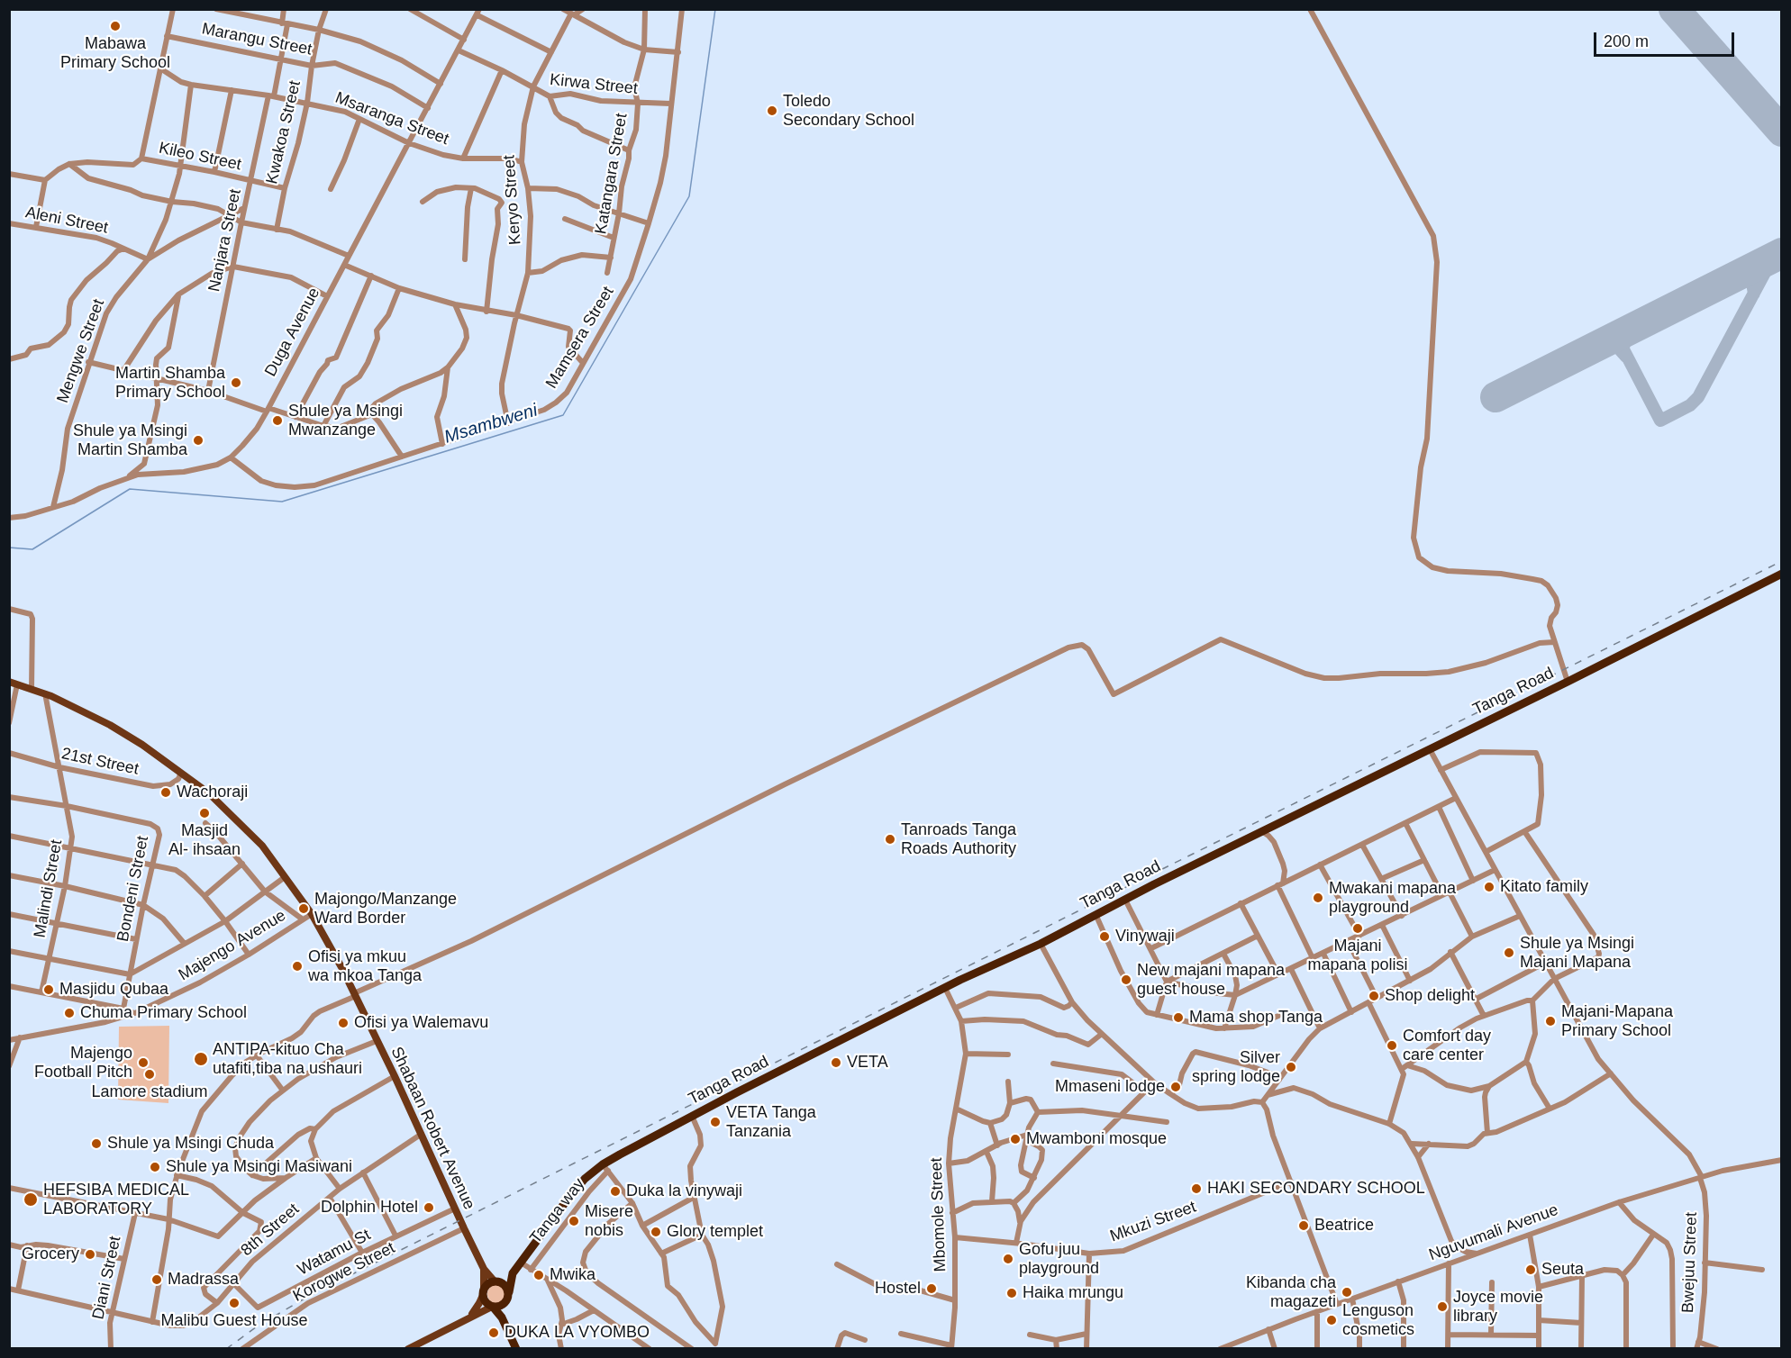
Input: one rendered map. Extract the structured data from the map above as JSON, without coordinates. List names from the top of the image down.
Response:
{
  "streets": {
    "highway": ["Tanga Road"],
    "main road": ["Shabaan Robert Avenue"],
    "street": [
      "Marangu Street",
      "Kirwa Street",
      "Msaranga Street",
      "Kwakoa Street",
      "Kileo Street",
      "Katangara Street",
      "Keryo Street",
      "Aleni Street",
      "Nanjara Street",
      "Duga Avenue",
      "Mamsera Street",
      "Mengwe Street",
      "21st Street",
      "Malindi Street",
      "Bondeni Street",
      "Majengo Avenue",
      "Tanga way",
      "Mbomole Street",
      "Mkuzi Street",
      "8th Street",
      "Nguvumali Avenue",
      "Watamu St",
      "Bwejuu Street",
      "Korogwe Street",
      "Diani Street"
    ]
  },
  "crossings": [
    ["Marangu Street", "Kwakoa Street"],
    ["Marangu Street", "Nanjara Street"],
    ["Marangu Street", "Duga Avenue"],
    ["Kirwa Street", "Katangara Street"],
    ["Kirwa Street", "Keryo Street"],
    ["Kirwa Street", "Duga Avenue"],
    ["Kirwa Street", "Mamsera Street"],
    ["Msaranga Street", "Kwakoa Street"],
    ["Msaranga Street", "Keryo Street"],
    ["Msaranga Street", "Nanjara Street"],
    ["Msaranga Street", "Duga Avenue"],
    ["Kwakoa Street", "Kileo Street"],
    ["Kileo Street", "Nanjara Street"],
    ["Keryo Street", "Mamsera Street"],
    ["Aleni Street", "Mengwe Street"],
    ["Nanjara Street", "Mengwe Street"],
    ["Duga Avenue", "Mamsera Street"],
    ["Duga Avenue", "Mengwe Street"],
    ["Tanga Road", "Tanga way"],
    ["Tanga Road", "Mbomole Street"],
    ["Tanga Road", "Bwejuu Street"],
    ["21st Street", "Malindi Street"],
    ["21st Street", "Shabaan Robert Avenue"],
    ["Malindi Street", "Bondeni Street"],
    ["Malindi Street", "Shabaan Robert Avenue"],
    ["Majengo Avenue", "Shabaan Robert Avenue"],
    ["Shabaan Robert Avenue", "8th Street"],
    ["Shabaan Robert Avenue", "Watamu St"],
    ["Shabaan Robert Avenue", "Korogwe Street"],
    ["Mbomole Street", "Mkuzi Street"],
    ["8th Street", "Watamu St"],
    ["8th Street", "Diani Street"],
    ["Nguvumali Avenue", "Bwejuu Street"]
  ],
  "water": ["Msambweni"],
  "places": [
    "Mabawa Primary School",
    "Toledo Secondary School",
    "Martin Shamba Primary School",
    "Shule ya Msingi Mwanzange",
    "Shule ya Msingi Martin Shamba",
    "Wachoraji",
    "Masjid Al- ihsaan",
    "Tanroads Tanga Roads Authority",
    "Kitato family",
    "Mwakani mapana playground",
    "Majongo/Manzange Ward Border",
    "Majani mapana polisi",
    "Vinywaji",
    "Shule ya Msingi Majani Mapana",
    "Ofisi ya mkuu wa mkoa Tanga",
    "New majani mapana guest house",
    "Masjidu Qubaa",
    "Shop delight",
    "Chuma Primary School",
    "Mama shop Tanga",
    "Majani-Mapana Primary School",
    "Ofisi ya Walemavu",
    "Comfort day care center",
    "ANTIPA-kituo Cha utafiti,tiba na ushauri",
    "Majengo Football Pitch",
    "VETA",
    "Silver spring lodge",
    "Lamore stadium",
    "Mmaseni lodge",
    "VETA Tanga Tanzania",
    "Mwamboni mosque",
    "Shule ya Msingi Chuda",
    "Shule ya Msingi Masiwani",
    "HAKI SECONDARY SCHOOL",
    "Duka la vinywaji",
    "HEFSIBA MEDICAL LABORATORY",
    "Dolphin Hotel",
    "Misere nobis",
    "Beatrice",
    "Glory templet",
    "Grocery",
    "Gofu juu playground",
    "Seuta",
    "Mwika",
    "Madrassa",
    "Hostel",
    "Kibanda cha magazeti",
    "Haika mrungu",
    "Malibu Guest House",
    "Joyce movie library",
    "Lenguson cosmetics",
    "DUKA LA VYOMBO"
  ],
  "scale_bar": "200 m"
}
